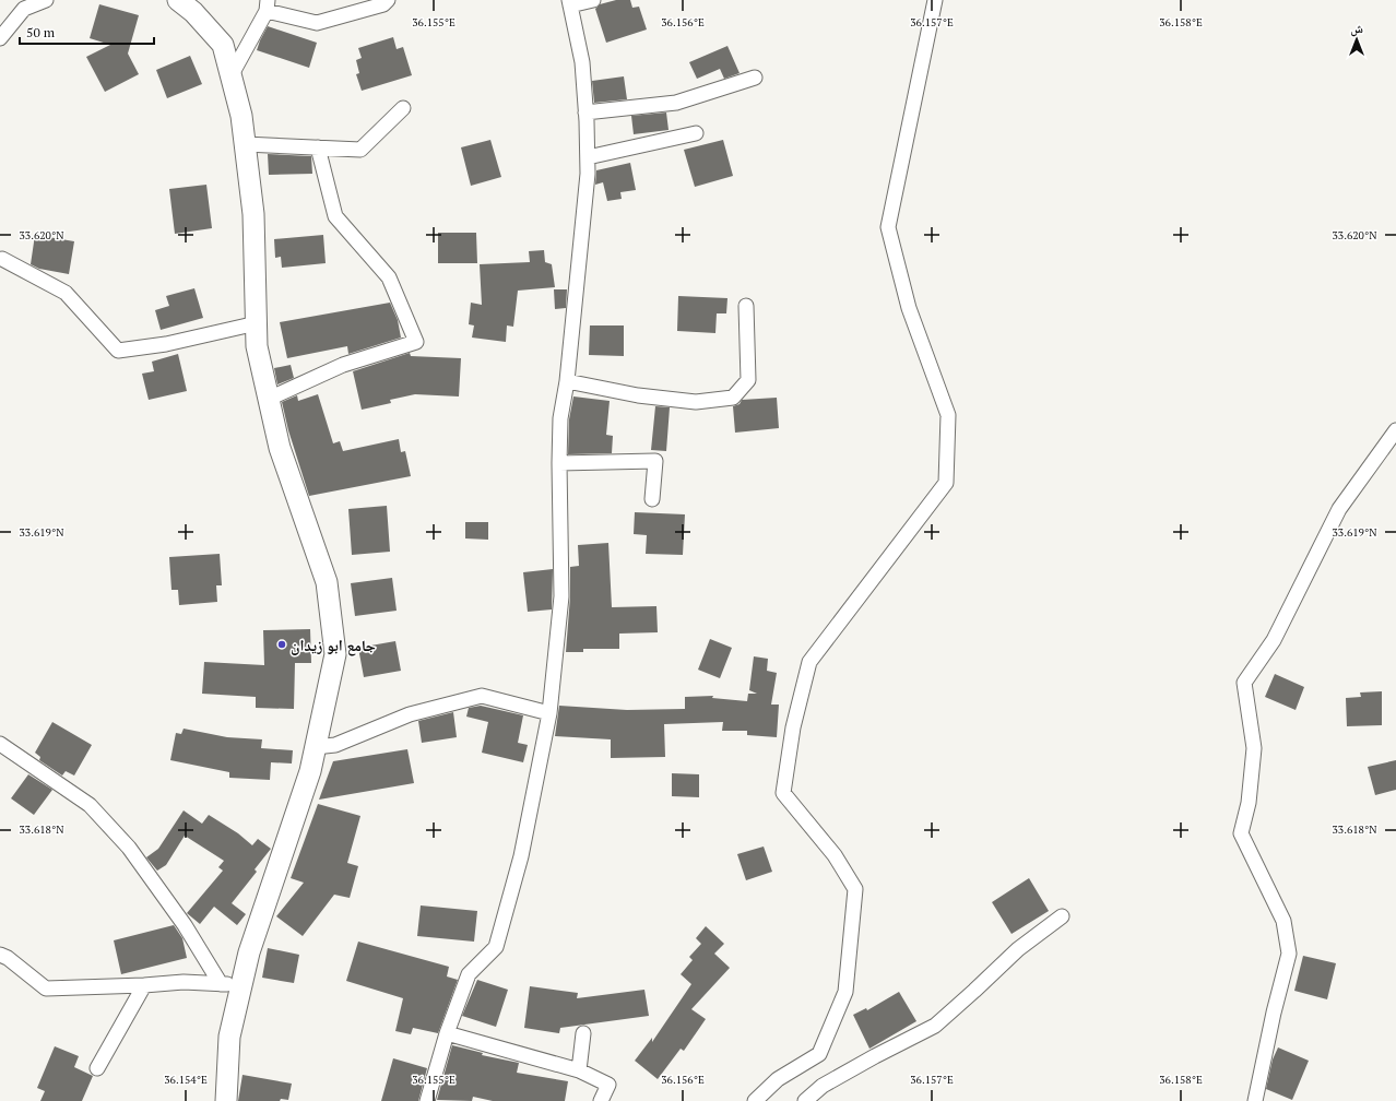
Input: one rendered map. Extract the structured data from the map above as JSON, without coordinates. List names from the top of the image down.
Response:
{
  "places": ["جامع ابو زيدان"],
  "scale_bar": "50 m",
  "north": "top",
  "coordinates": [
    "36.155°E",
    "36.156°E",
    "36.157°E",
    "36.158°E",
    "33.620°N",
    "33.619°N",
    "33.618°N",
    "36.154°E"
  ]
}
